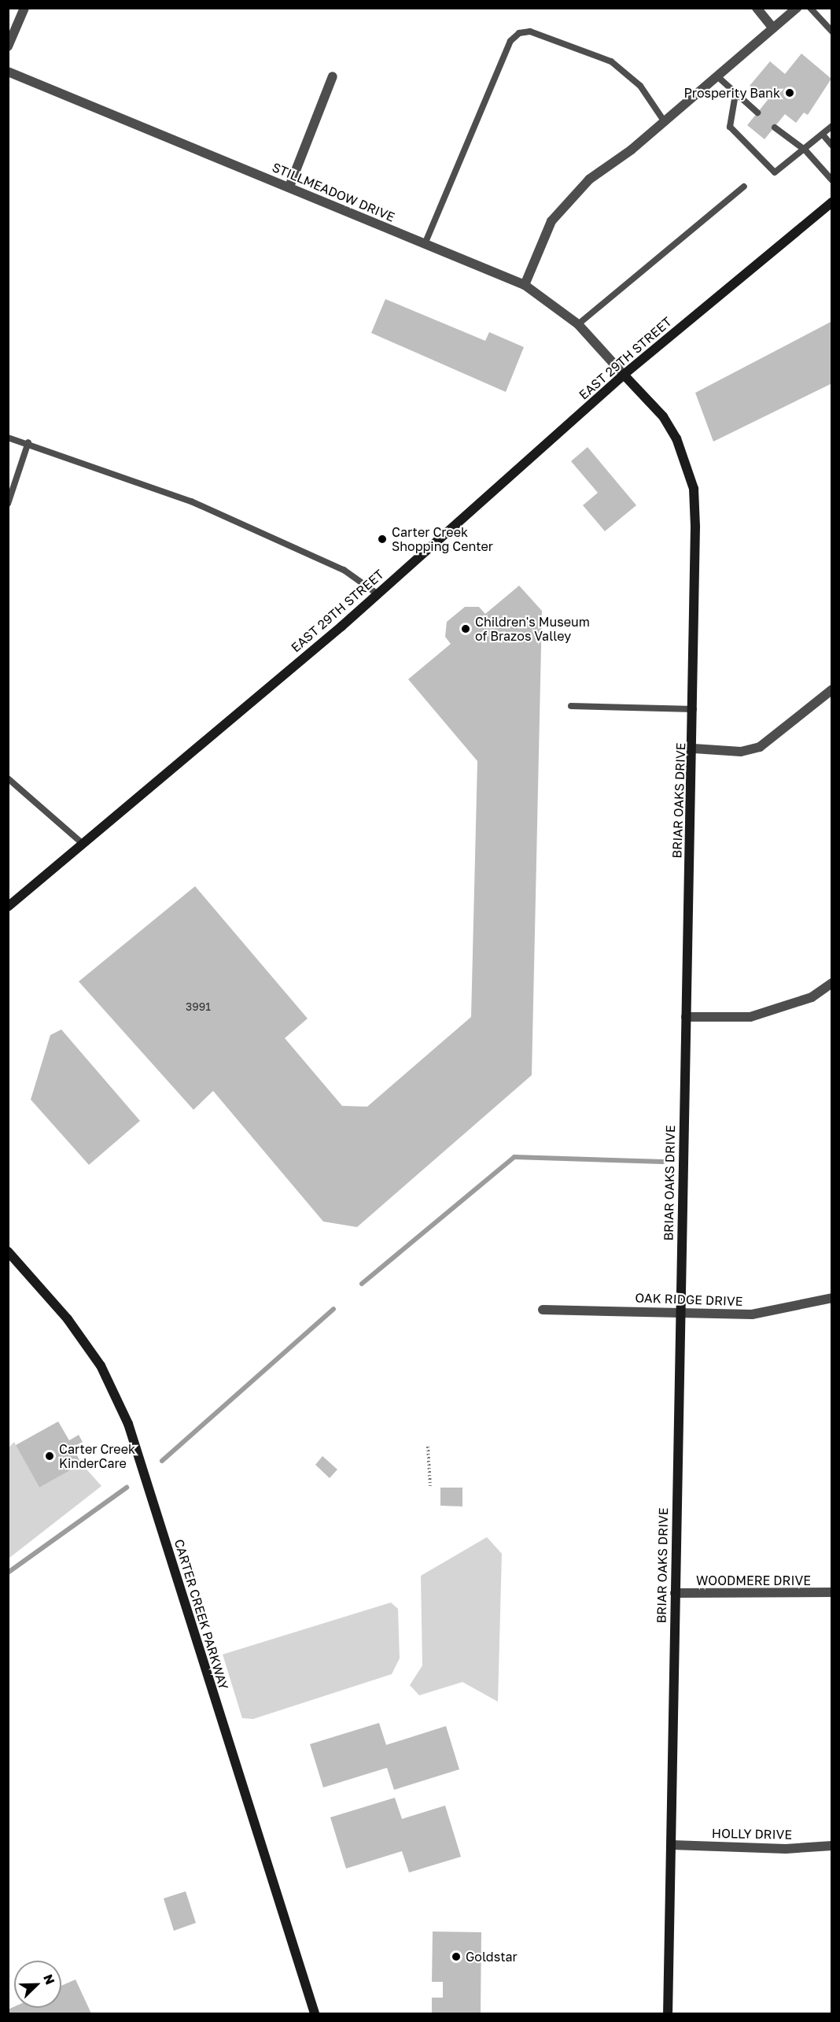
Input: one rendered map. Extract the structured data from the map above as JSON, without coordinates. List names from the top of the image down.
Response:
{
  "streets": {
    "street": [
      "STILLMEADOW DRIVE",
      "EAST 29TH STREET",
      "BRIAR OAKS DRIVE",
      "OAK RIDGE DRIVE",
      "WOODMERE DRIVE",
      "CARTER CREEK PARKWAY",
      "HOLLY DRIVE"
    ]
  },
  "crossings": [
    ["STILLMEADOW DRIVE", "EAST 29TH STREET"],
    ["STILLMEADOW DRIVE", "BRIAR OAKS DRIVE"],
    ["EAST 29TH STREET", "BRIAR OAKS DRIVE"],
    ["BRIAR OAKS DRIVE", "OAK RIDGE DRIVE"],
    ["BRIAR OAKS DRIVE", "WOODMERE DRIVE"],
    ["BRIAR OAKS DRIVE", "HOLLY DRIVE"]
  ],
  "places": [
    "Prosperity Bank",
    "Carter Creek Shopping Center",
    "Children's Museum of Brazos Valley",
    "Carter Creek KinderCare",
    "Goldstar"
  ],
  "house_numbers": ["3991"],
  "north": "top right"
}
